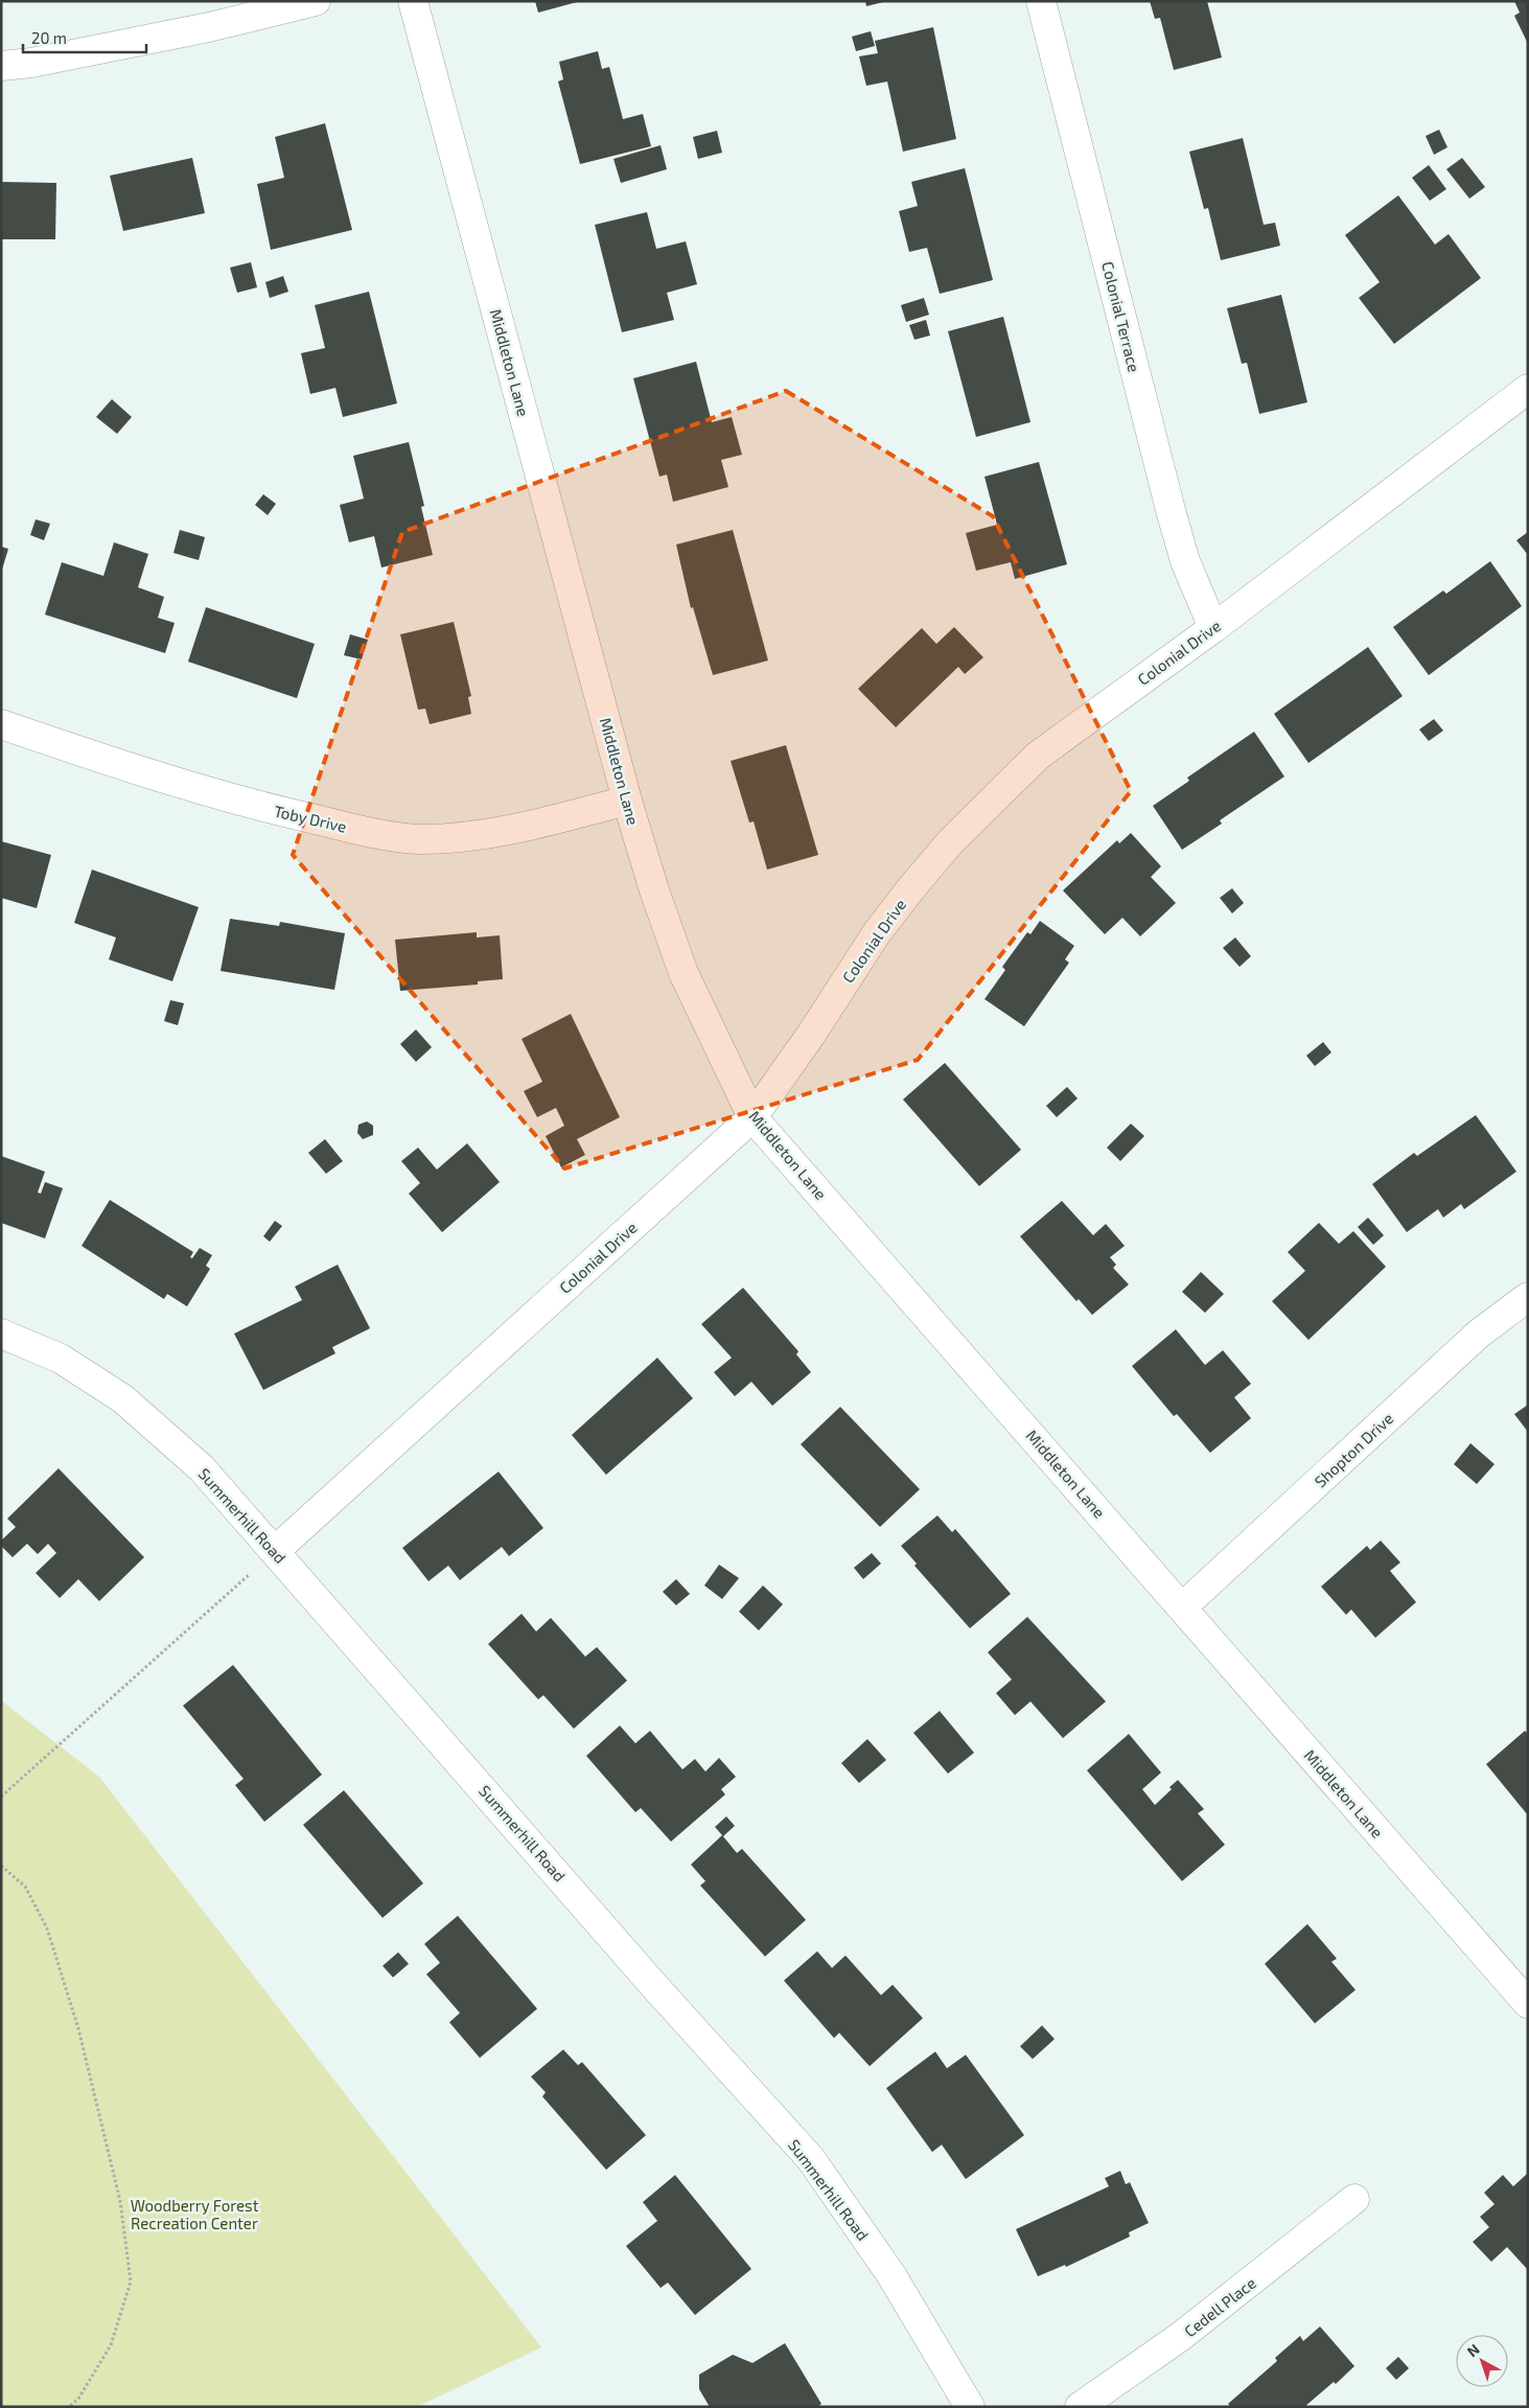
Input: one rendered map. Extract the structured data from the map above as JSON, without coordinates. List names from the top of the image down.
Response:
{
  "streets": {
    "street": [
      "Colonial Terrace",
      "Middleton Lane",
      "Colonial Drive",
      "Toby Drive",
      "Shopton Drive",
      "Summerhill Road",
      "Cedell Place"
    ]
  },
  "crossings": [
    ["Colonial Terrace", "Colonial Drive"],
    ["Middleton Lane", "Colonial Drive"],
    ["Middleton Lane", "Toby Drive"],
    ["Middleton Lane", "Shopton Drive"],
    ["Colonial Drive", "Summerhill Road"]
  ],
  "parks": ["Woodberry Forest Recreation Center"],
  "scale_bar": "20 m",
  "north": "top left"
}
